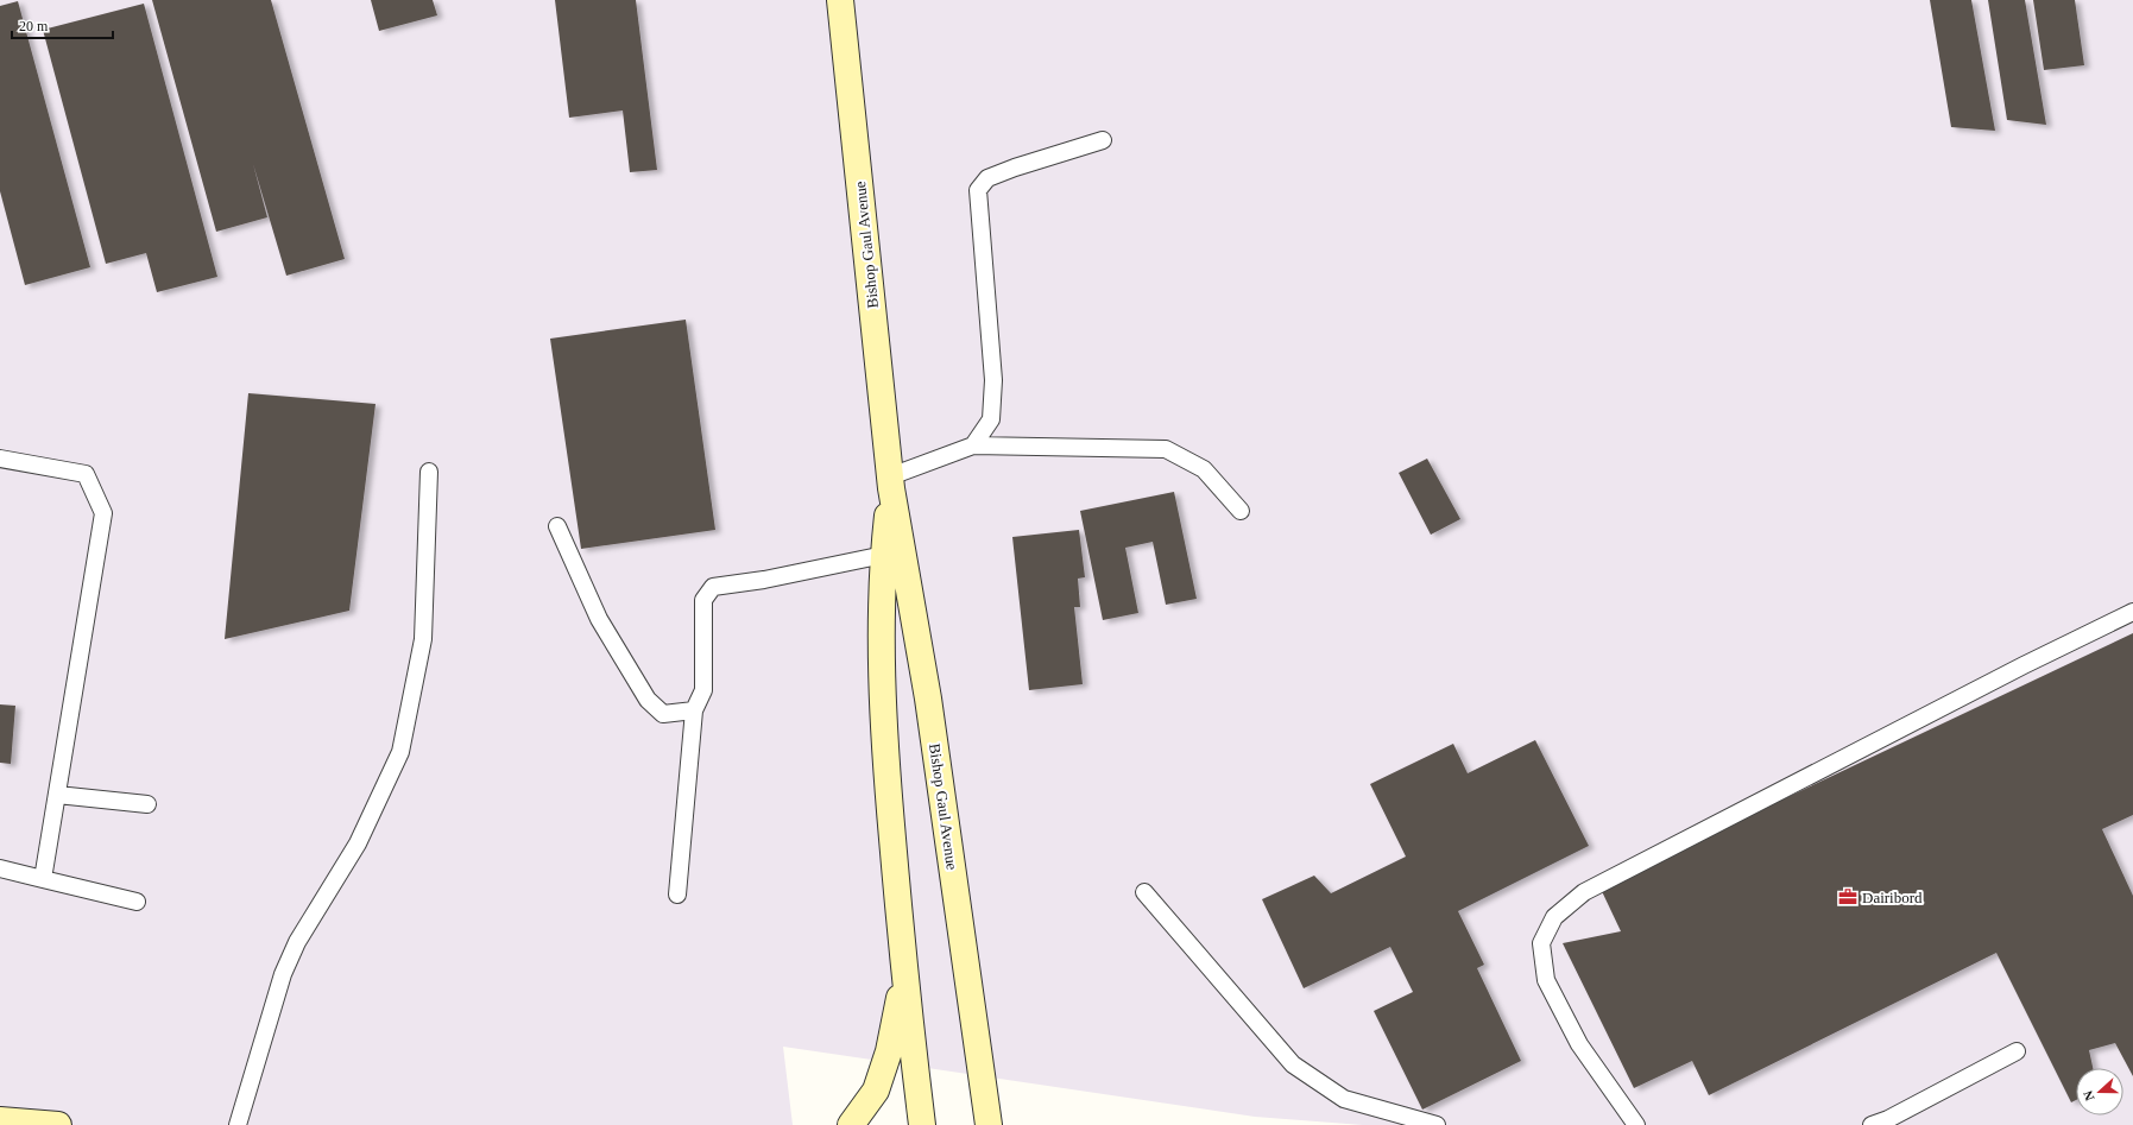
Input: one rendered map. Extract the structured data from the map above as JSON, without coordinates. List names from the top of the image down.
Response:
{
  "streets": {
    "main road": ["Bishop Gaul Avenue"]
  },
  "places": {
    "office": ["Dairibord"]
  },
  "scale_bar": "20 m",
  "north": "left"
}
